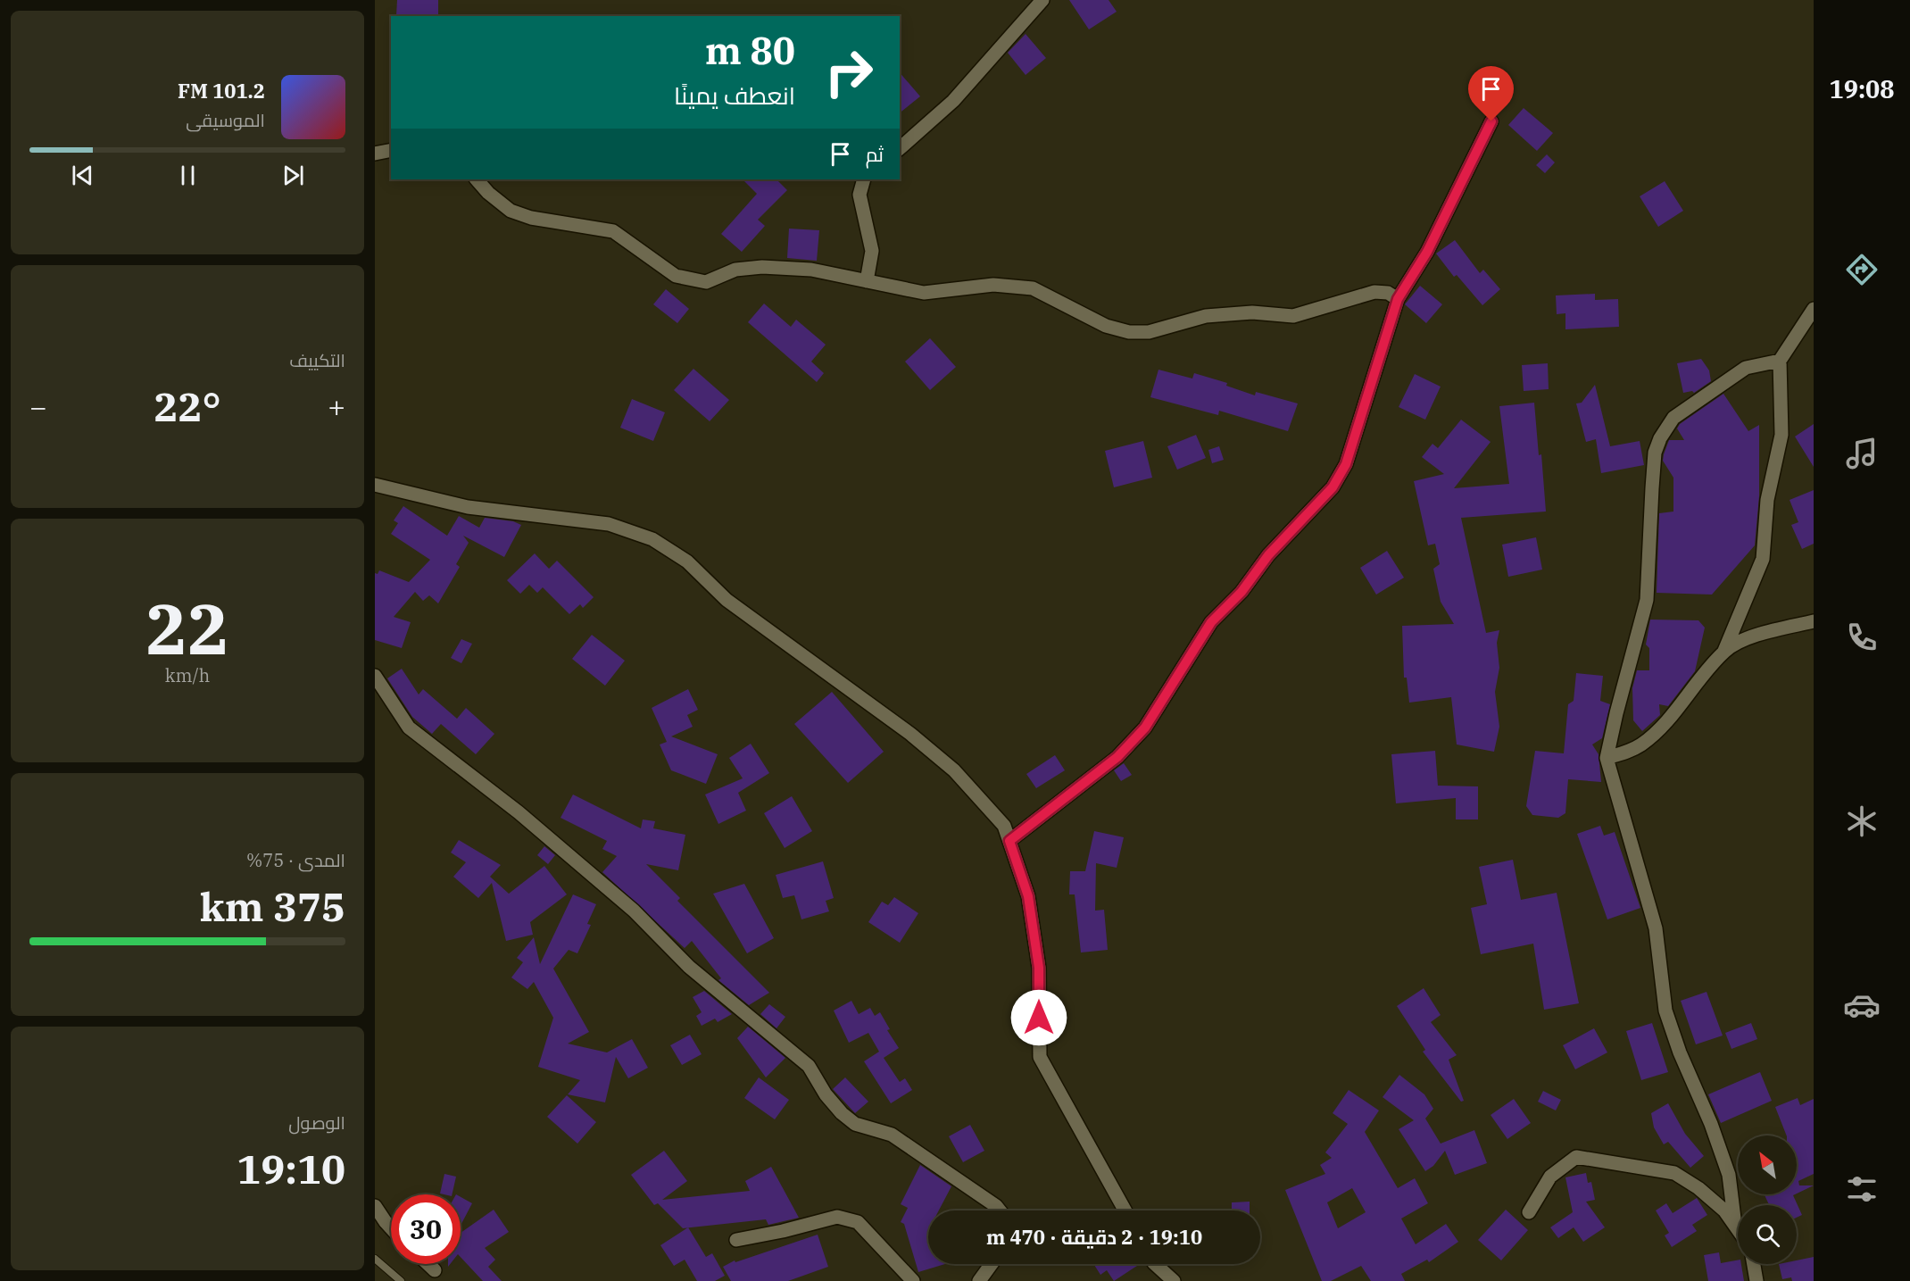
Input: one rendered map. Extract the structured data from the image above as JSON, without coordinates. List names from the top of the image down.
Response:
{
  "north": "top left",
  "page": {
    "tabs": "19:08",
    "turn": ["80 m", "انعطف يمينًا"],
    "song": ["101.2 FM", "الموسيقى"],
    "then": "ثم",
    "tile": [
      "التكييف",
      ["22", "km/h"],
      ["المدى · 75%", "375 km"],
      ["الوصول", "19:10"]
    ],
    "heat": ["−", "22°", "+"],
    "limit": "30",
    "trip": "19:10 · 2 دقيقة · 470 m"
  }
}
